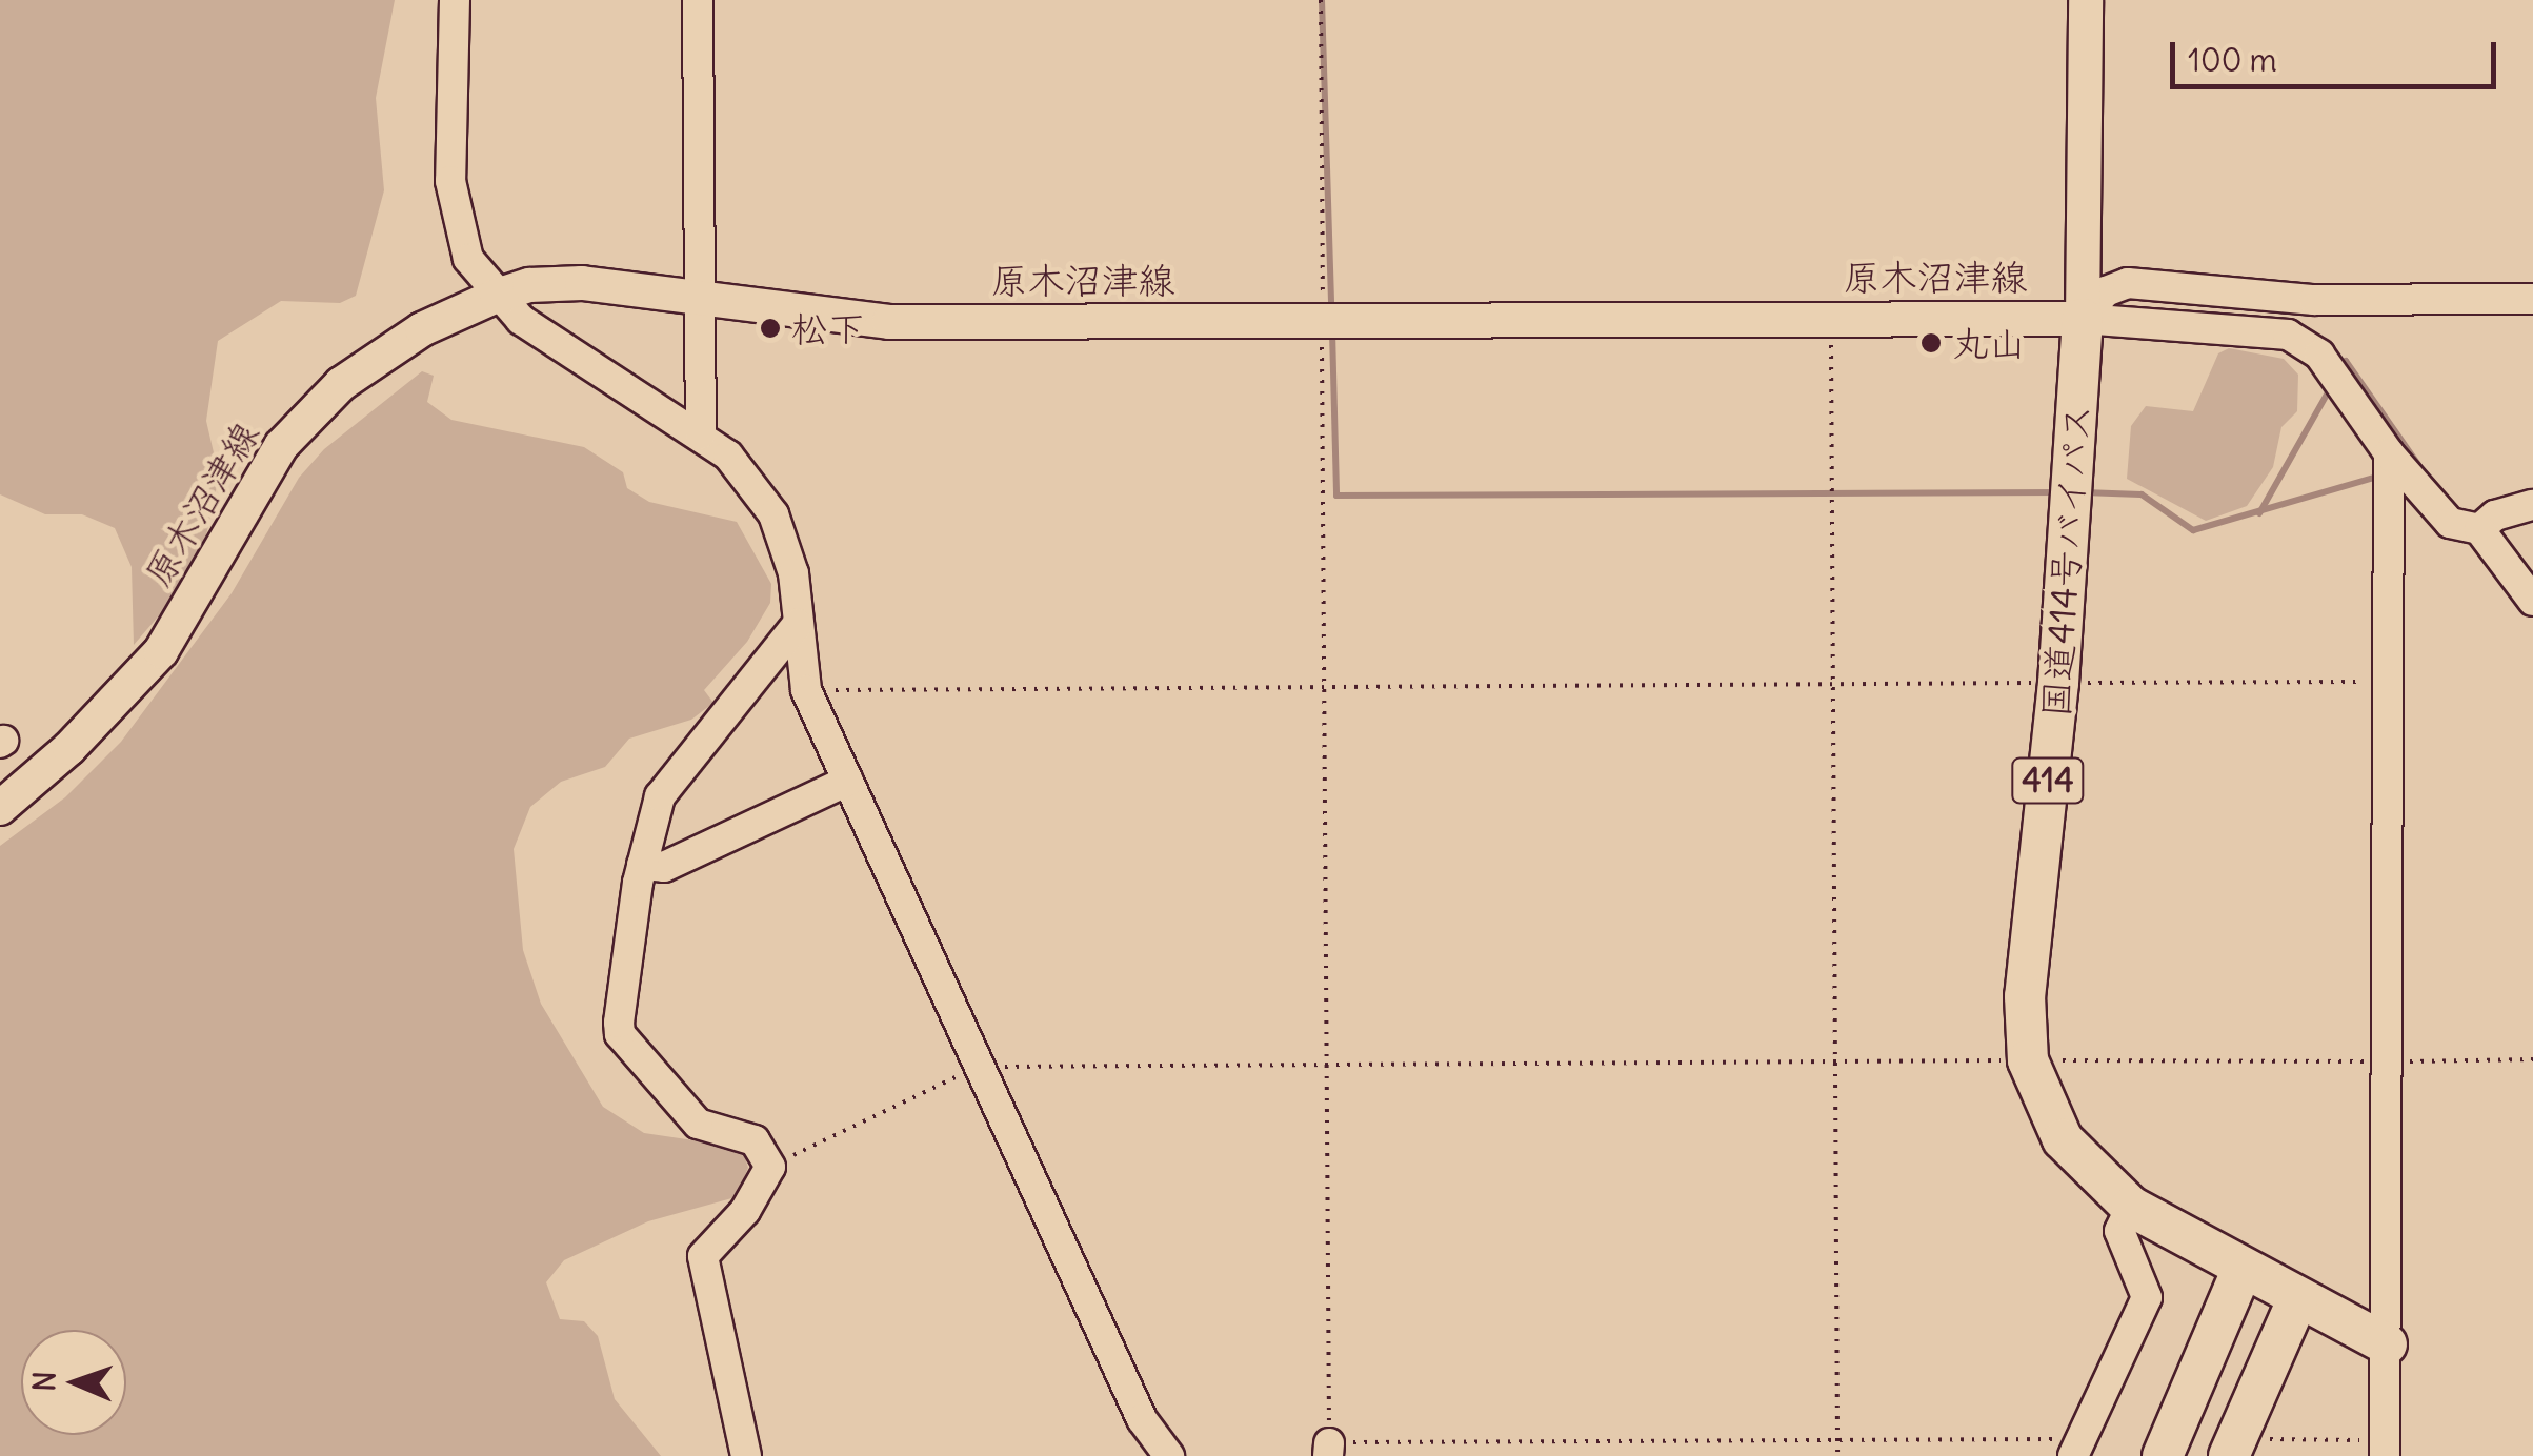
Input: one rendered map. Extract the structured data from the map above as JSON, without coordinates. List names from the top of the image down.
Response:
{
  "streets": {
    "highway": ["国道414号バイパス", "414"],
    "main road": ["原木沼津線"]
  },
  "crossings": [
    ["原木沼津線", "国道414号バイパス"]
  ],
  "places": ["松下", "丸山"],
  "scale_bar": "100 m",
  "north": "left"
}
